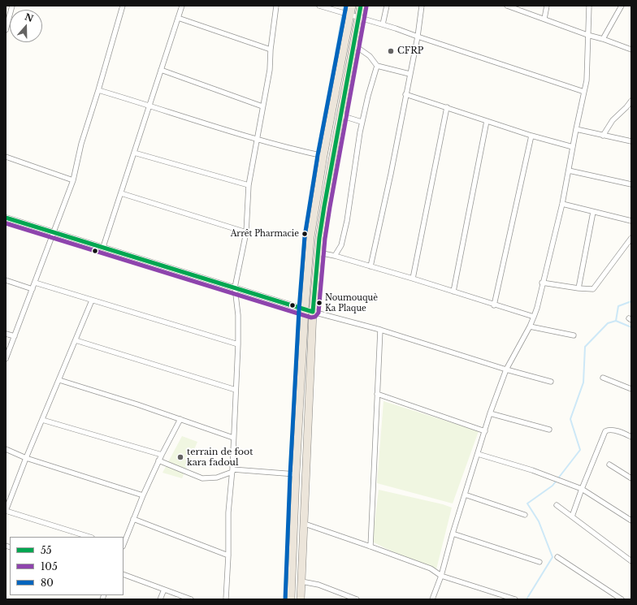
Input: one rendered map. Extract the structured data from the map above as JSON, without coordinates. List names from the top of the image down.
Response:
{
  "places": [
    "CFRP",
    "Arrêt Pharmacie",
    "Noumouquè Ka Plaque",
    "terrain de foot kara fadoul"
  ],
  "lines": ["transit line 55", "transit line 80", "transit line 105"],
  "legend": ["55", "105", "80"],
  "north": "top"
}
